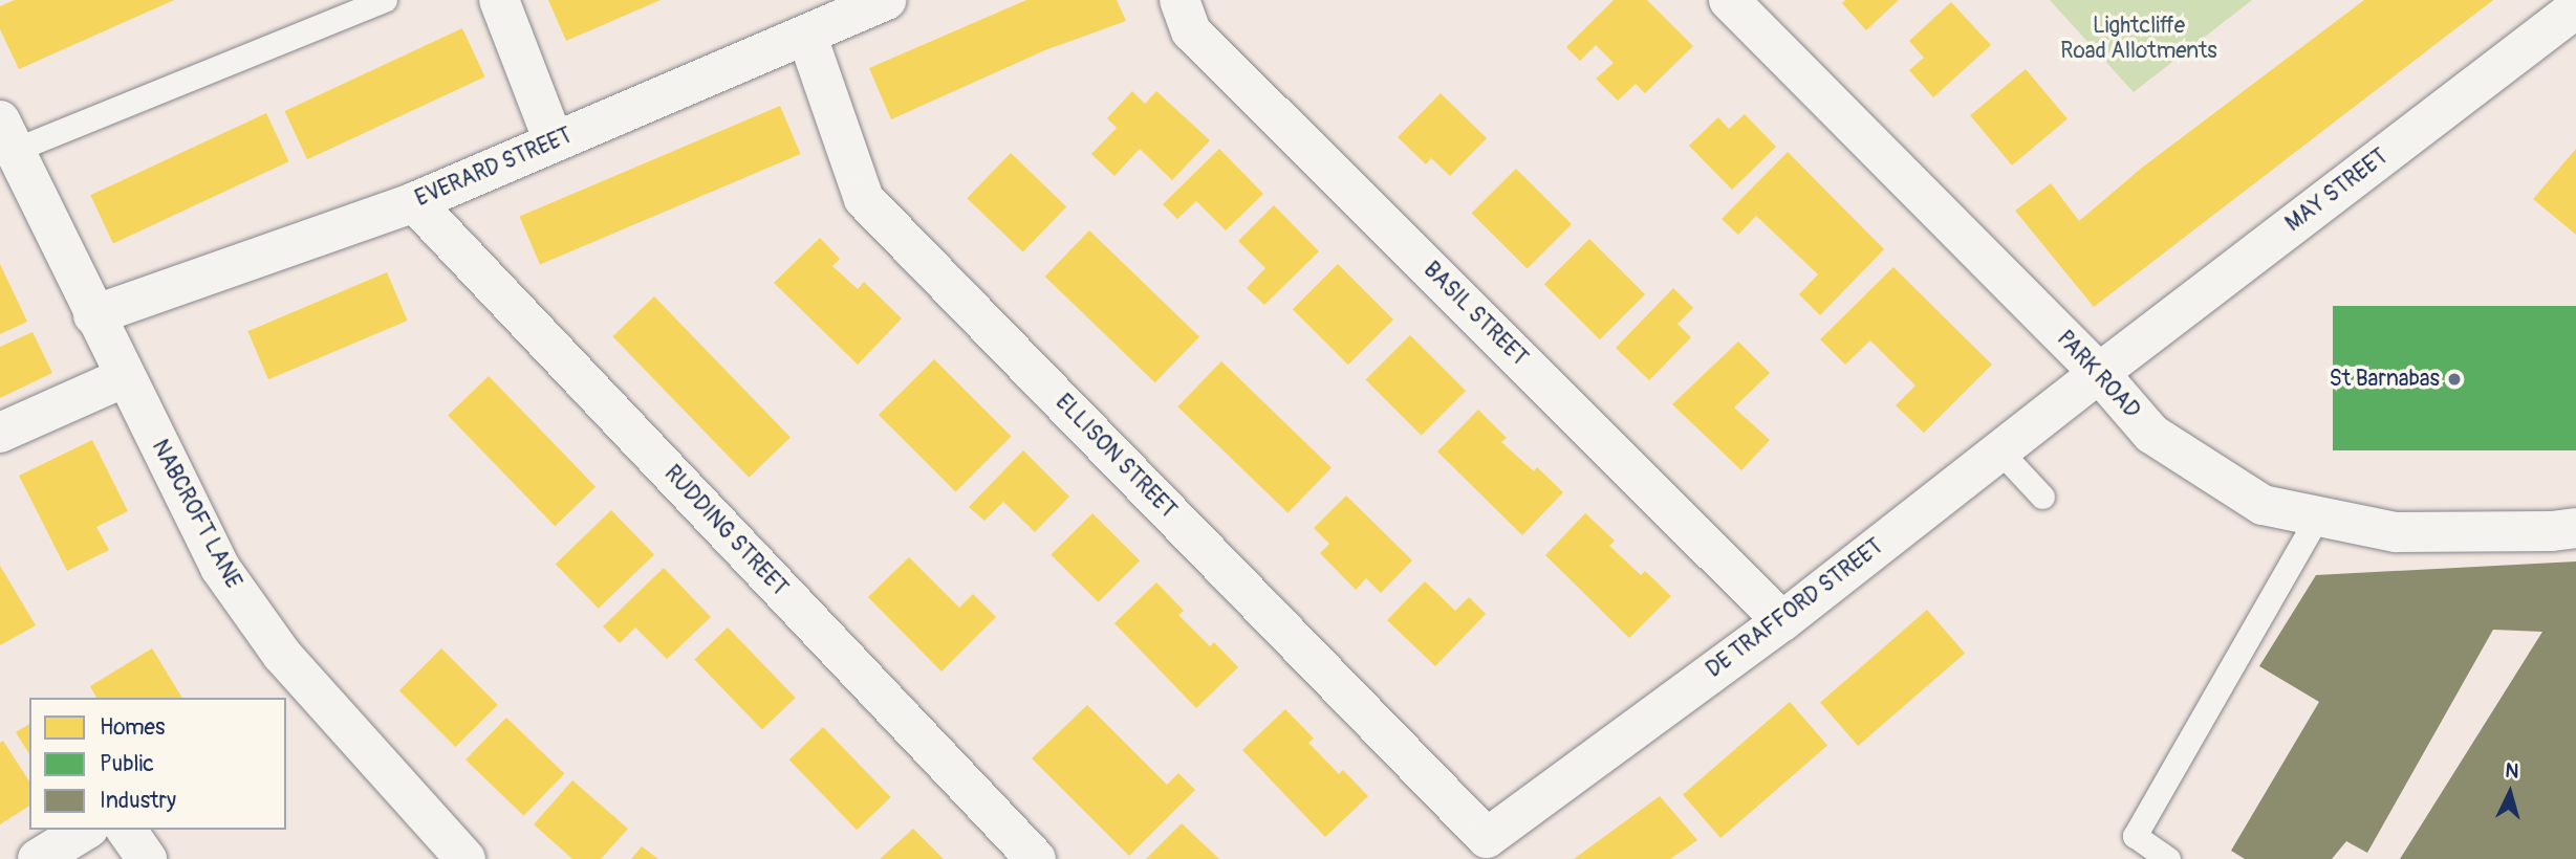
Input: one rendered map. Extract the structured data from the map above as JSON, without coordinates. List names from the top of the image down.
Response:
{
  "streets": {
    "street": [
      "EVERARD STREET",
      "MAY STREET",
      "BASIL STREET",
      "PARK ROAD",
      "ELLISON STREET",
      "NABCROFT LANE",
      "RUDDING STREET",
      "DE TRAFFORD STREET"
    ]
  },
  "crossings": [
    ["EVERARD STREET", "ELLISON STREET"],
    ["EVERARD STREET", "NABCROFT LANE"],
    ["EVERARD STREET", "RUDDING STREET"],
    ["MAY STREET", "PARK ROAD"],
    ["MAY STREET", "DE TRAFFORD STREET"],
    ["BASIL STREET", "DE TRAFFORD STREET"],
    ["PARK ROAD", "DE TRAFFORD STREET"],
    ["ELLISON STREET", "DE TRAFFORD STREET"]
  ],
  "parks": ["Lightcliffe Road Allotments"],
  "places": ["St Barnabas"],
  "legend": ["Homes", "Public", "Industry"],
  "north": "top"
}
